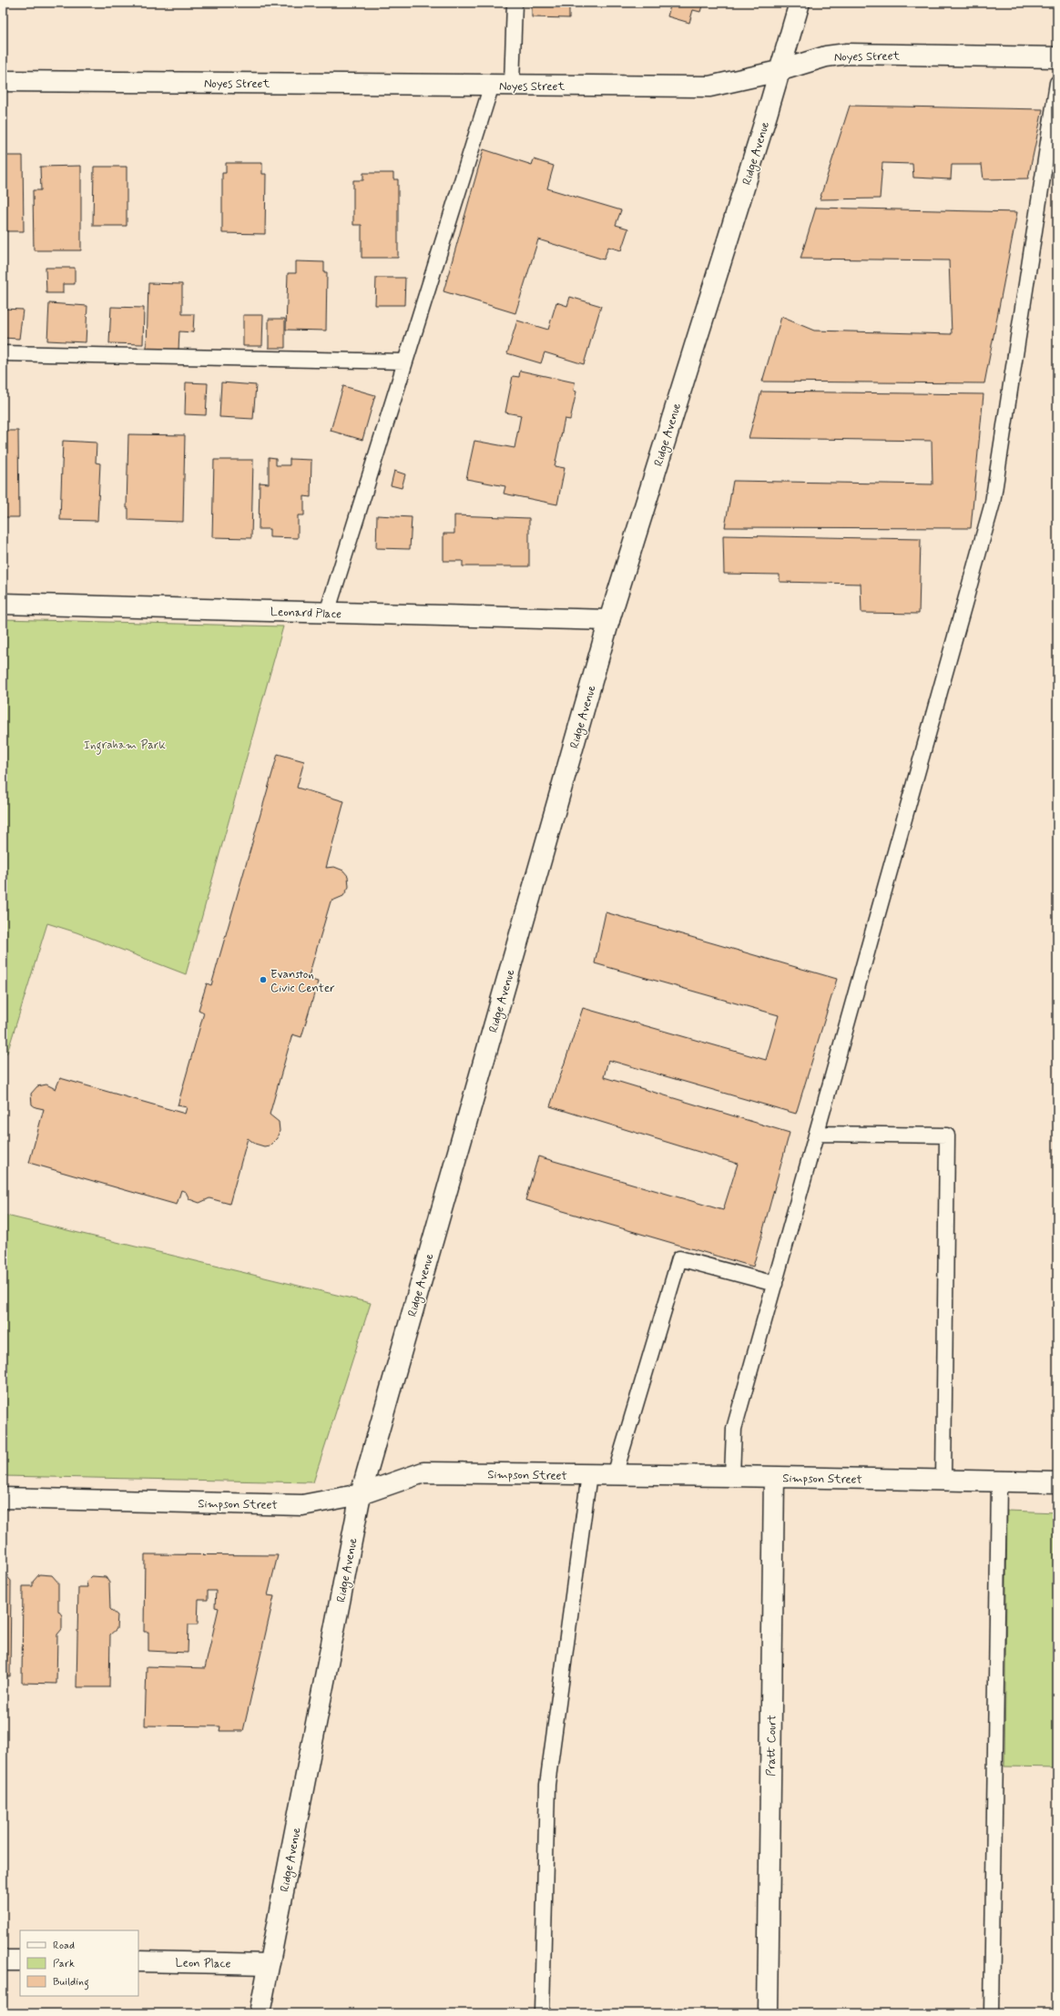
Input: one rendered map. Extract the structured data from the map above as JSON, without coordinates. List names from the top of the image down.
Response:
{
  "streets": {
    "street": [
      "Noyes Street",
      "Ridge Avenue",
      "Leonard Place",
      "Simpson Street",
      "Pratt Court",
      "Leon Place"
    ]
  },
  "crossings": [
    ["Noyes Street", "Ridge Avenue"],
    ["Ridge Avenue", "Leonard Place"],
    ["Ridge Avenue", "Simpson Street"],
    ["Ridge Avenue", "Leon Place"],
    ["Simpson Street", "Pratt Court"]
  ],
  "parks": ["Ingraham Park"],
  "places": ["Evanston Civic Center"],
  "legend": ["Road", "Park", "Building"]
}
